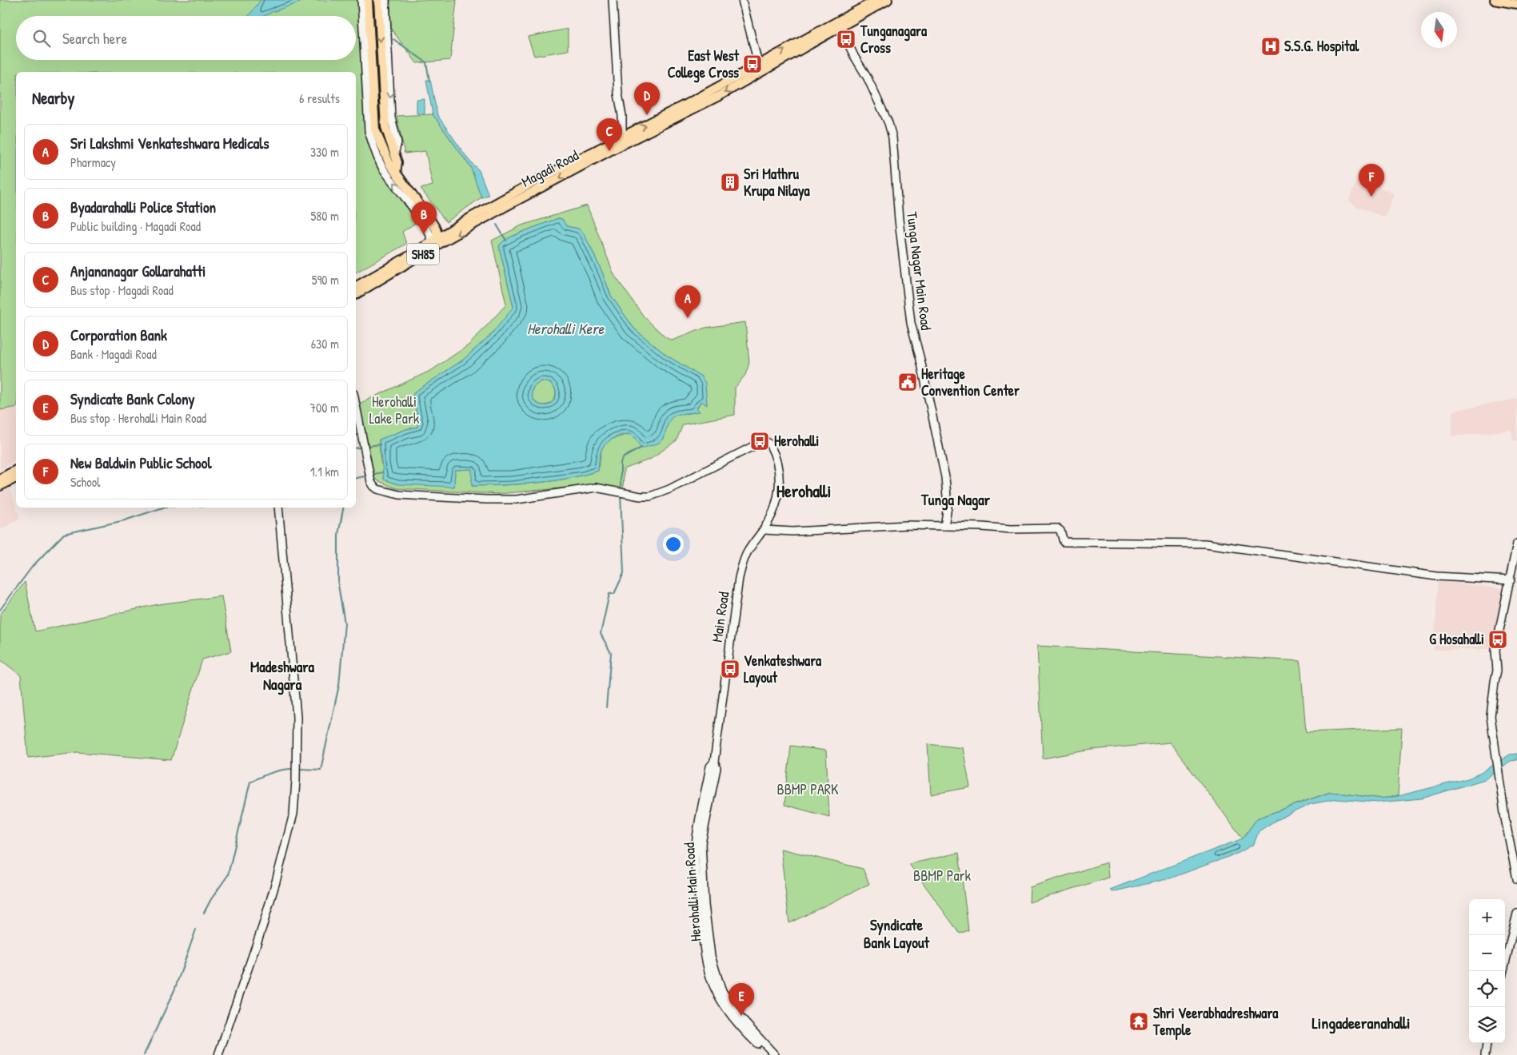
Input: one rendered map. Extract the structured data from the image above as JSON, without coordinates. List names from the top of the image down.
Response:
{
  "streets": {
    "main road": ["Magadi Road", "SH85"],
    "street": ["Tunga Nagar Main Road", "Main Road", "Herohalli Main Road"]
  },
  "crossings": [
    ["Magadi Road", "Tunga Nagar Main Road"],
    ["Main Road", "Herohalli Main Road"]
  ],
  "districts": [
    "Herohalli",
    "Tunga Nagar",
    "Madeshwara Nagara",
    "Syndicate Bank Layout",
    "Lingadeeranahalli"
  ],
  "water": ["Herohalli Kere"],
  "parks": ["Herohalli Lake Park", "BBMP PARK", "BBMP Park"],
  "places": {
    "bus stop": [
      "Tunganagara Cross",
      "East West College Cross",
      "Herohalli",
      "G Hosahalli",
      "Venkateshwara Layout"
    ],
    "hospital": ["S.S.G. Hospital"],
    "building": ["Sri Mathru Krupa Nilaya"],
    "public building": ["Heritage Convention Center"],
    "temple": ["Shri Veerabhadreshwara Temple"]
  },
  "north": "bottom",
  "page": {
    "search": "Search here",
    "heading": ["Nearby", "6 results"],
    "pins": [
      "D",
      "C",
      "F",
      "B",
      "A",
      "E"
    ],
    "list": [
      {
        "mark": "A",
        "name": "Sri Lakshmi Venkateshwara Medicals",
        "note": "Pharmacy",
        "value": "330 m"
      },
      {
        "mark": "B",
        "name": "Byadarahalli Police Station",
        "note": "Public building · Magadi Road",
        "value": "580 m"
      },
      {
        "mark": "C",
        "name": "Anjananagar Gollarahatti",
        "note": "Bus stop · Magadi Road",
        "value": "590 m"
      },
      {
        "mark": "D",
        "name": "Corporation Bank",
        "note": "Bank · Magadi Road",
        "value": "630 m"
      },
      {
        "mark": "E",
        "name": "Syndicate Bank Colony",
        "note": "Bus stop · Herohalli Main Road",
        "value": "700 m"
      },
      {
        "mark": "F",
        "name": "New Baldwin Public School",
        "note": "School",
        "value": "1.1 km"
      }
    ],
    "map_buttons": ["+", "−"]
  }
}
